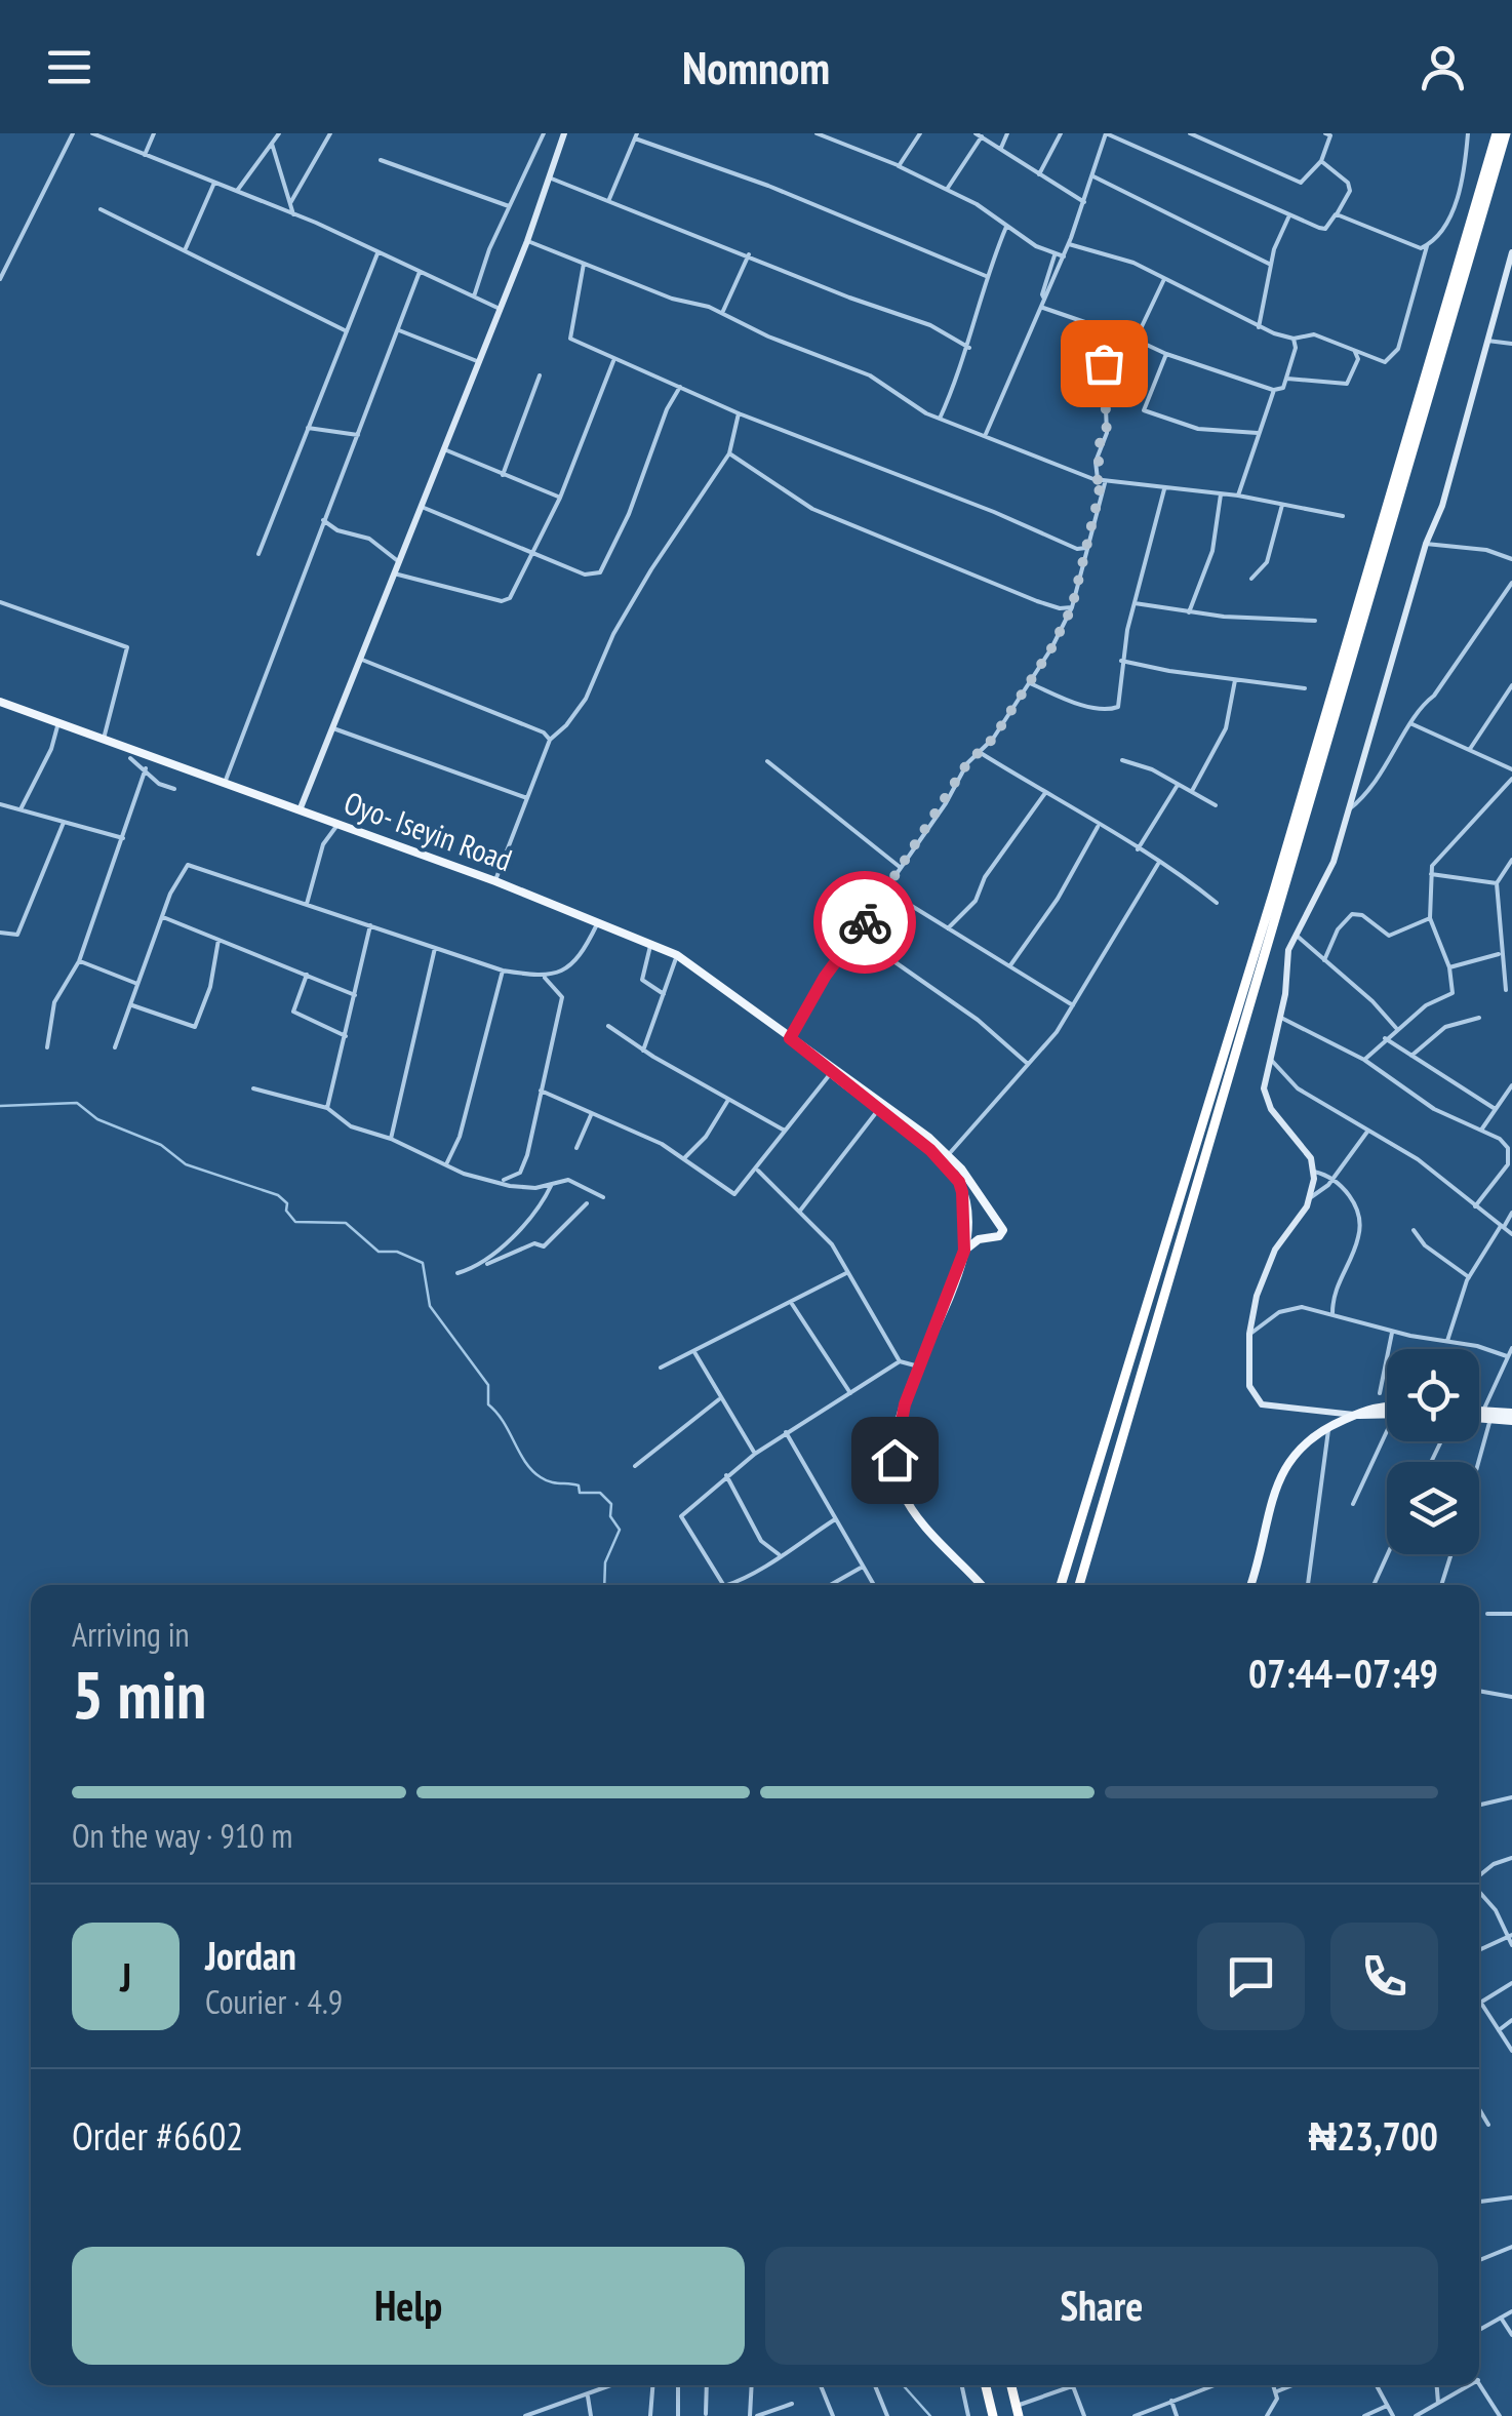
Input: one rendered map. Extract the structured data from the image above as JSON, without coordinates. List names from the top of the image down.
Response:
{
  "streets": {
    "main road": ["Oyo- Iseyin Road"]
  },
  "page": {
    "header": "Nomnom",
    "heading": ["5 min", "Arriving in", "07:44–07:49"],
    "panel": [
      "Jordan",
      "Courier · 4.9",
      "Order #6602",
      "₦23,700"
    ],
    "bar": "On the way · 910 m",
    "round": "J",
    "buttons": ["Help", "Share"]
  }
}
